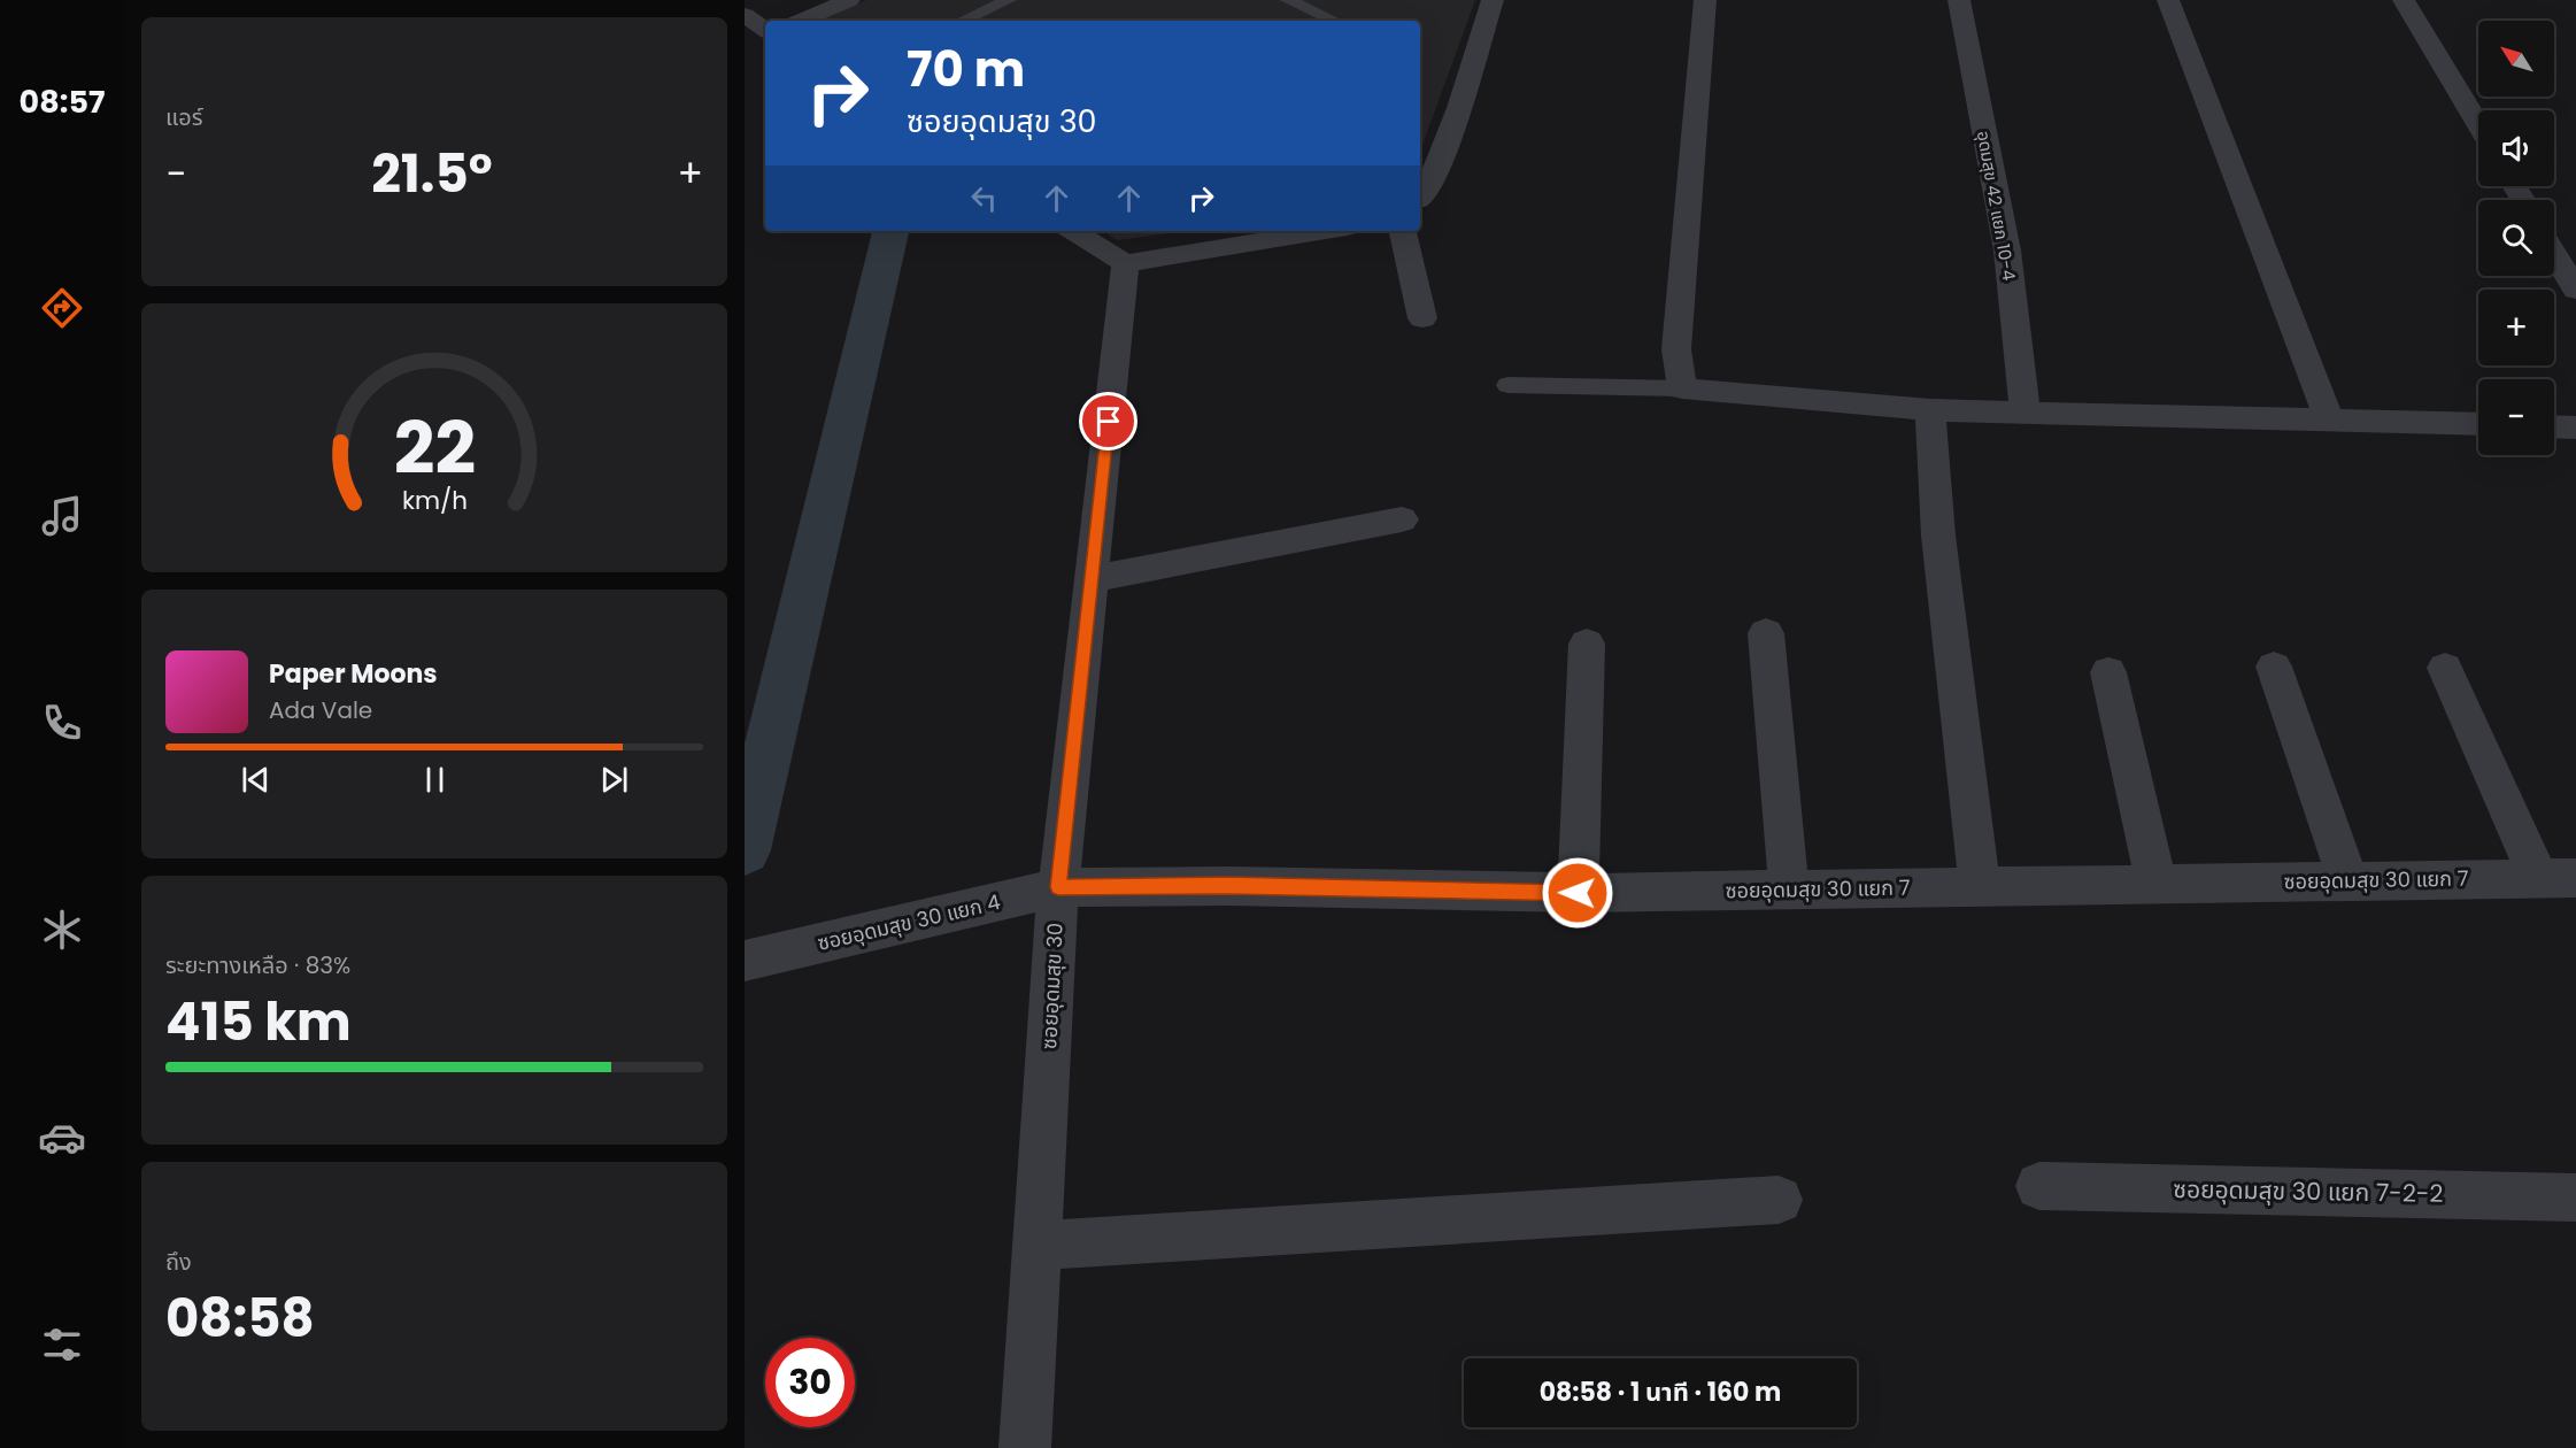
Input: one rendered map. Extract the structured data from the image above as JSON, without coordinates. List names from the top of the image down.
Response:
{
  "streets": {
    "street": [
      "อุดมสุข 42 แยก 10-4",
      "ซอยอุดมสุข 30 แยก 7",
      "ซอยอุดมสุข 30 แยก 4",
      "ซอยอุดมสุข 30",
      "ซอยอุดมสุข 30 แยก 7-2-2"
    ]
  },
  "crossings": [
    ["ซอยอุดมสุข 30 แยก 7", "ซอยอุดมสุข 30 แยก 4"],
    ["ซอยอุดมสุข 30 แยก 7", "ซอยอุดมสุข 30"],
    ["ซอยอุดมสุข 30 แยก 4", "ซอยอุดมสุข 30"]
  ],
  "north": "top left",
  "page": {
    "tabs": "08:57",
    "tile": [
      "แอร์",
      ["ระยะทางเหลือ · 83%", "415 km"],
      ["ถึง", "08:58"]
    ],
    "map_buttons": ["+", "−"],
    "turn": ["70 m", "ซอยอุดมสุข 30"],
    "heat": ["−", "21.5°", "+"],
    "song": ["Paper Moons", "Ada Vale"],
    "limit": "30",
    "trip": "08:58 · 1 นาที · 160 m",
    "gauge": ["22", "km/h"]
  }
}
